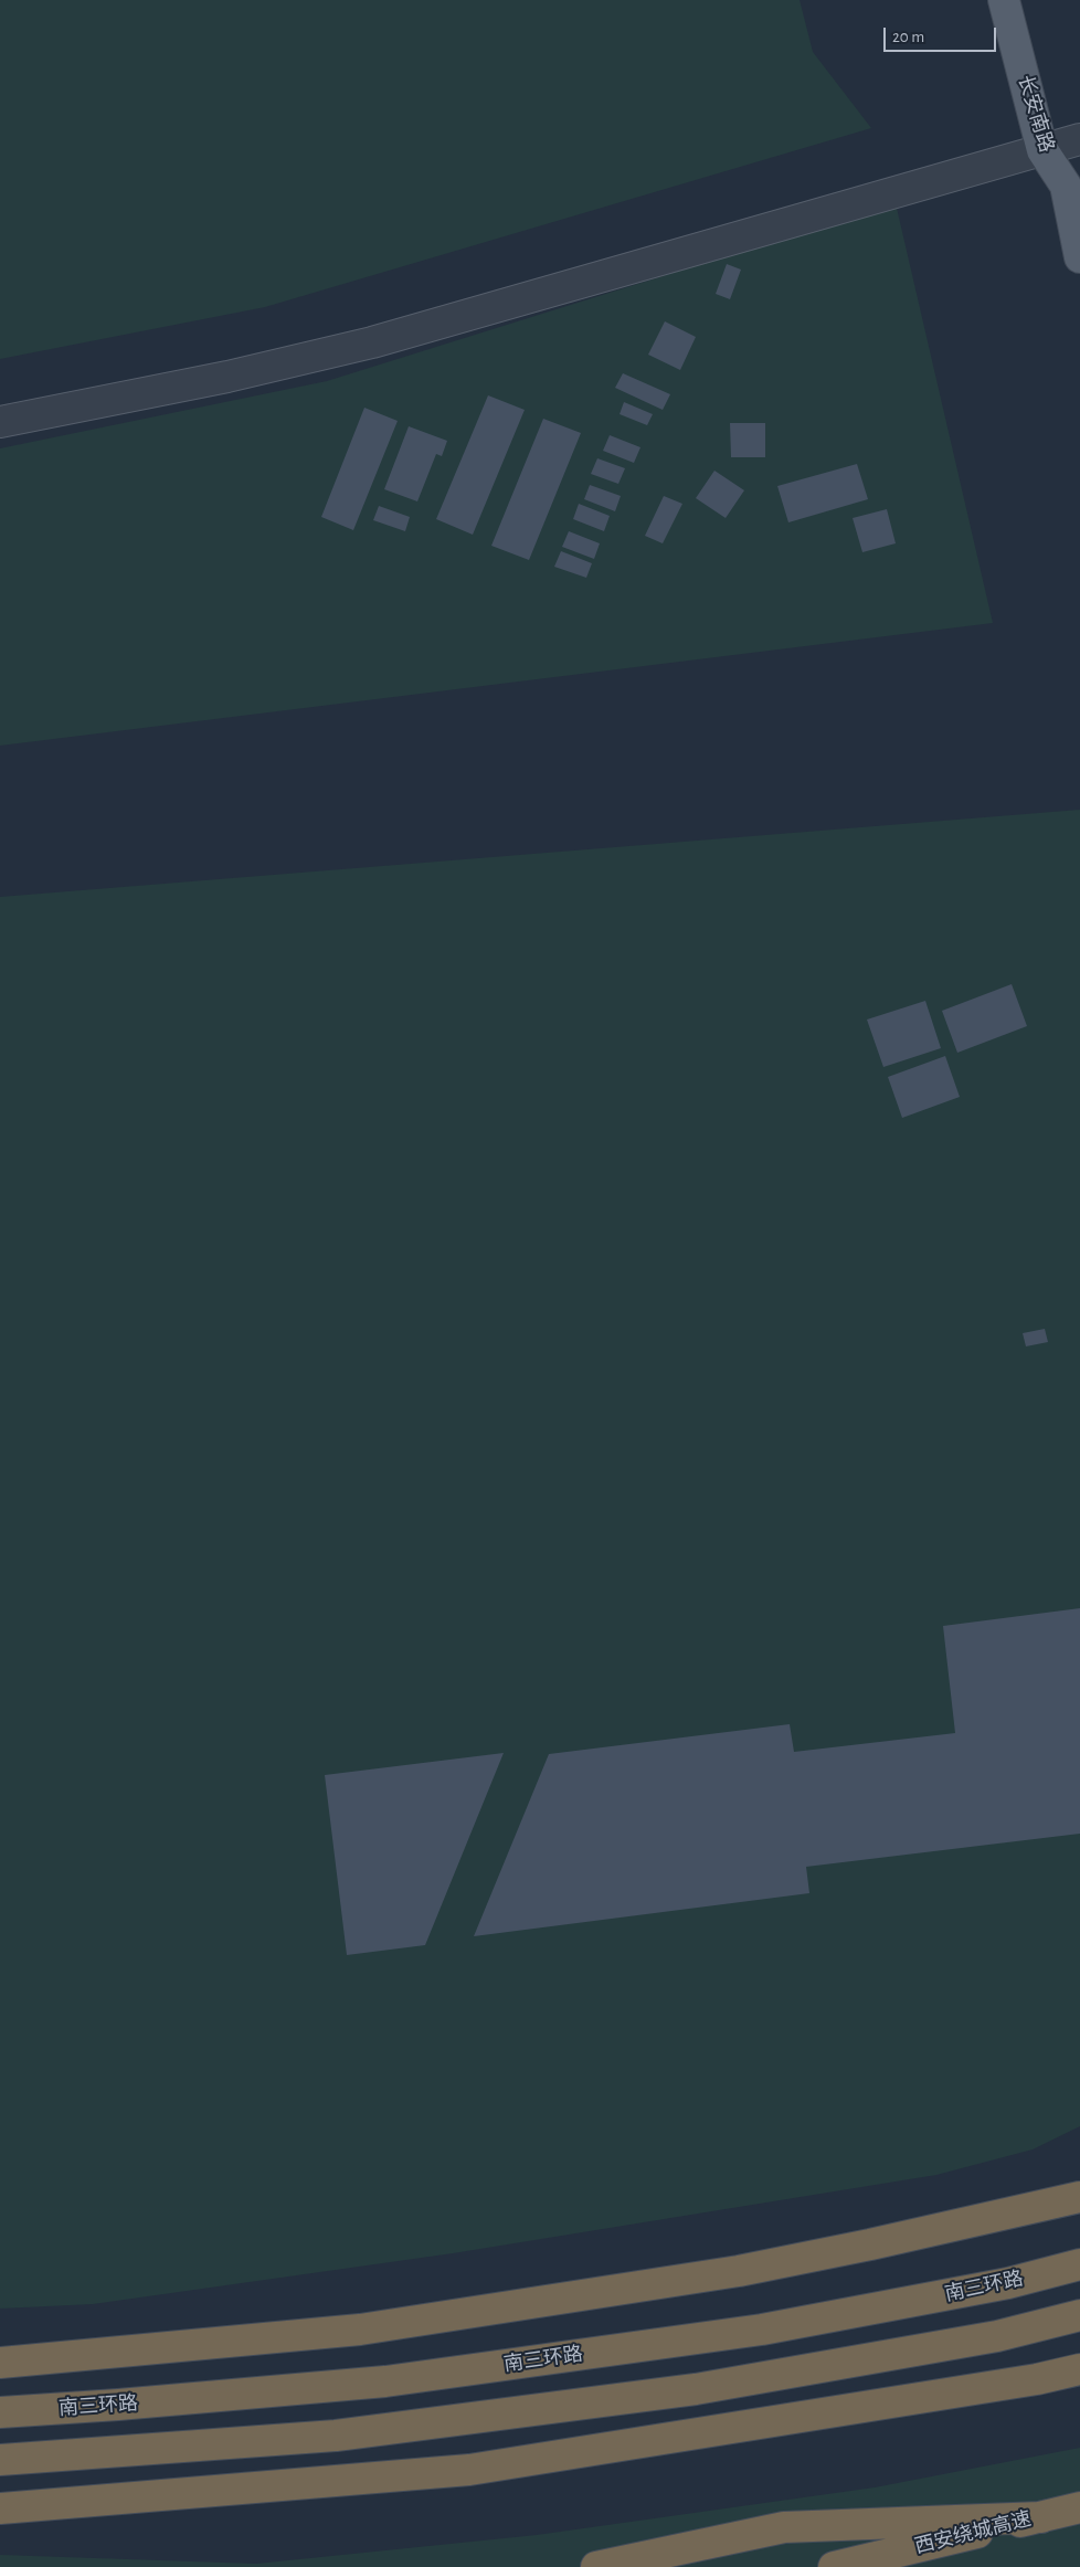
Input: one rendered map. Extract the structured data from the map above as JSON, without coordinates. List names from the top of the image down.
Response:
{
  "streets": {
    "highway": ["南三环路", "西安绕城高速"],
    "main road": ["长安南路"]
  },
  "scale_bar": "20 m"
}
